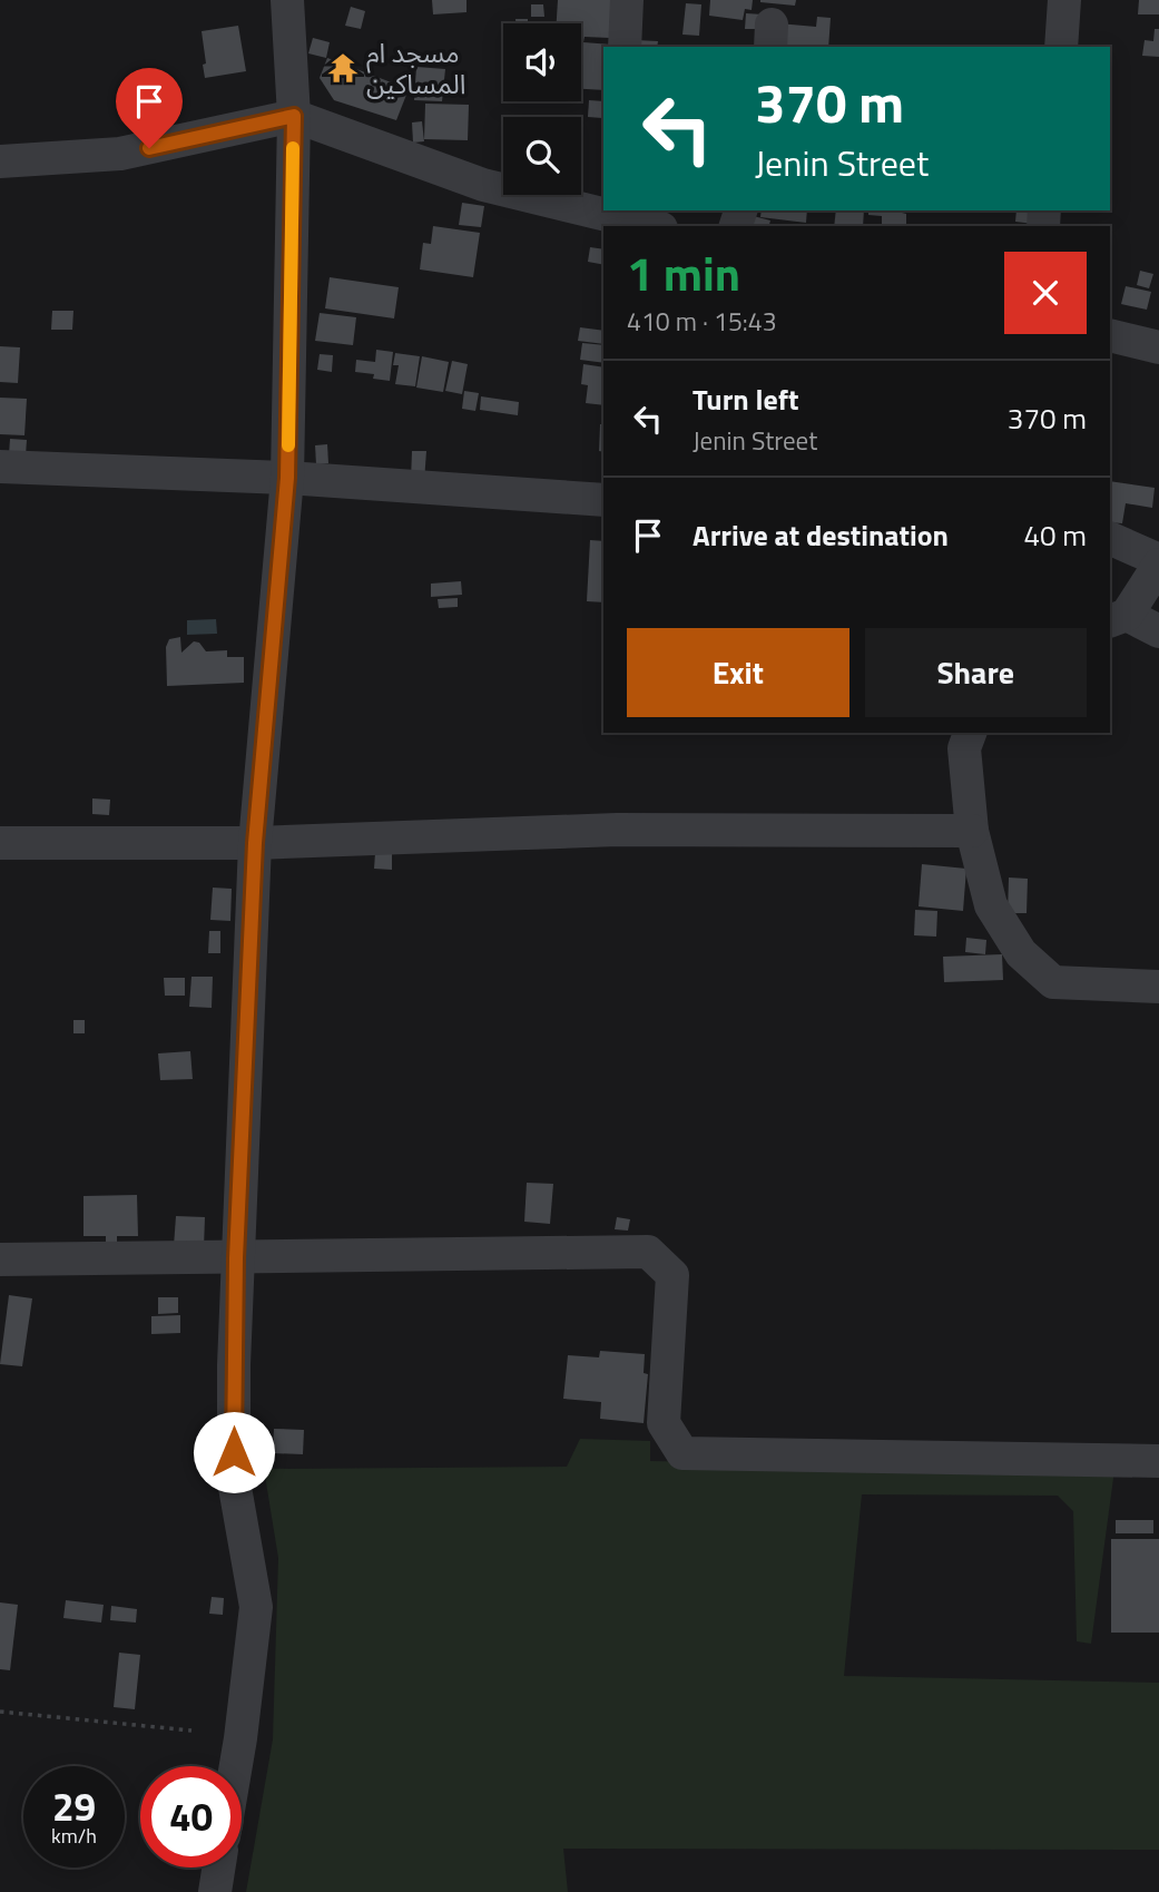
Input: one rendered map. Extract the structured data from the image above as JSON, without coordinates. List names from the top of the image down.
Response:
{
  "places": {
    "temple": ["مسجد ام المساكين"]
  },
  "page": {
    "turn": ["370 m", "Jenin Street"],
    "heading": ["1 min", "410 m · 15:43"],
    "list": [
      {
        "name": "Turn left",
        "note": "Jenin Street",
        "value": "370 m"
      },
      {
        "name": "Arrive at destination",
        "value": "40 m"
      }
    ],
    "buttons": ["Exit", "Share"],
    "speed": "29 km/h",
    "limit": "40"
  }
}
